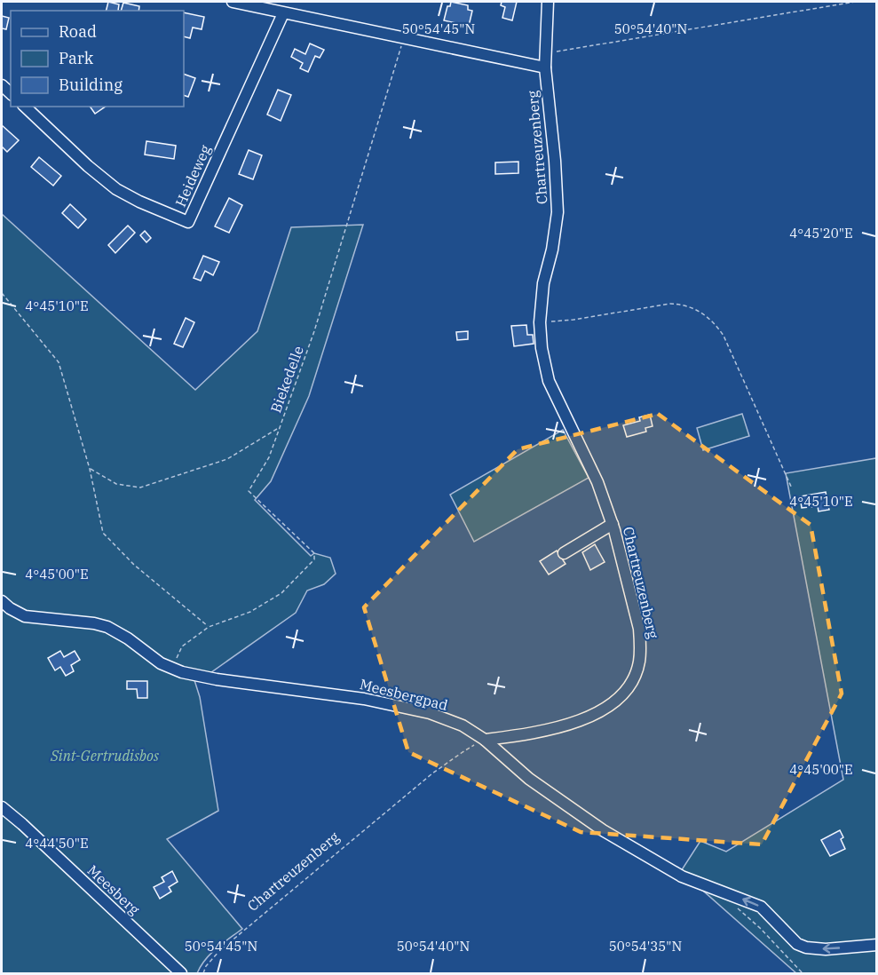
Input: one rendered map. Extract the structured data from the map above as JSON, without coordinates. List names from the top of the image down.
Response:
{
  "streets": {
    "street": [
      "Chartreuzenberg",
      "Heideweg",
      "Meesbergpad",
      "Meesberg"
    ],
    "path": ["Biekedelle"]
  },
  "crossings": [
    ["Chartreuzenberg", "Meesbergpad"]
  ],
  "one_way": ["Meesbergpad"],
  "parks": ["Sint-Gertrudisbos"],
  "legend": ["Road", "Park", "Building"],
  "coordinates": [
    "50°54'45\"N",
    "50°54'40\"N",
    "4°45'20\"E",
    "4°45'10\"E",
    "4°45'00\"E",
    "4°44'50\"E",
    "50°54'35\"N"
  ]
}
